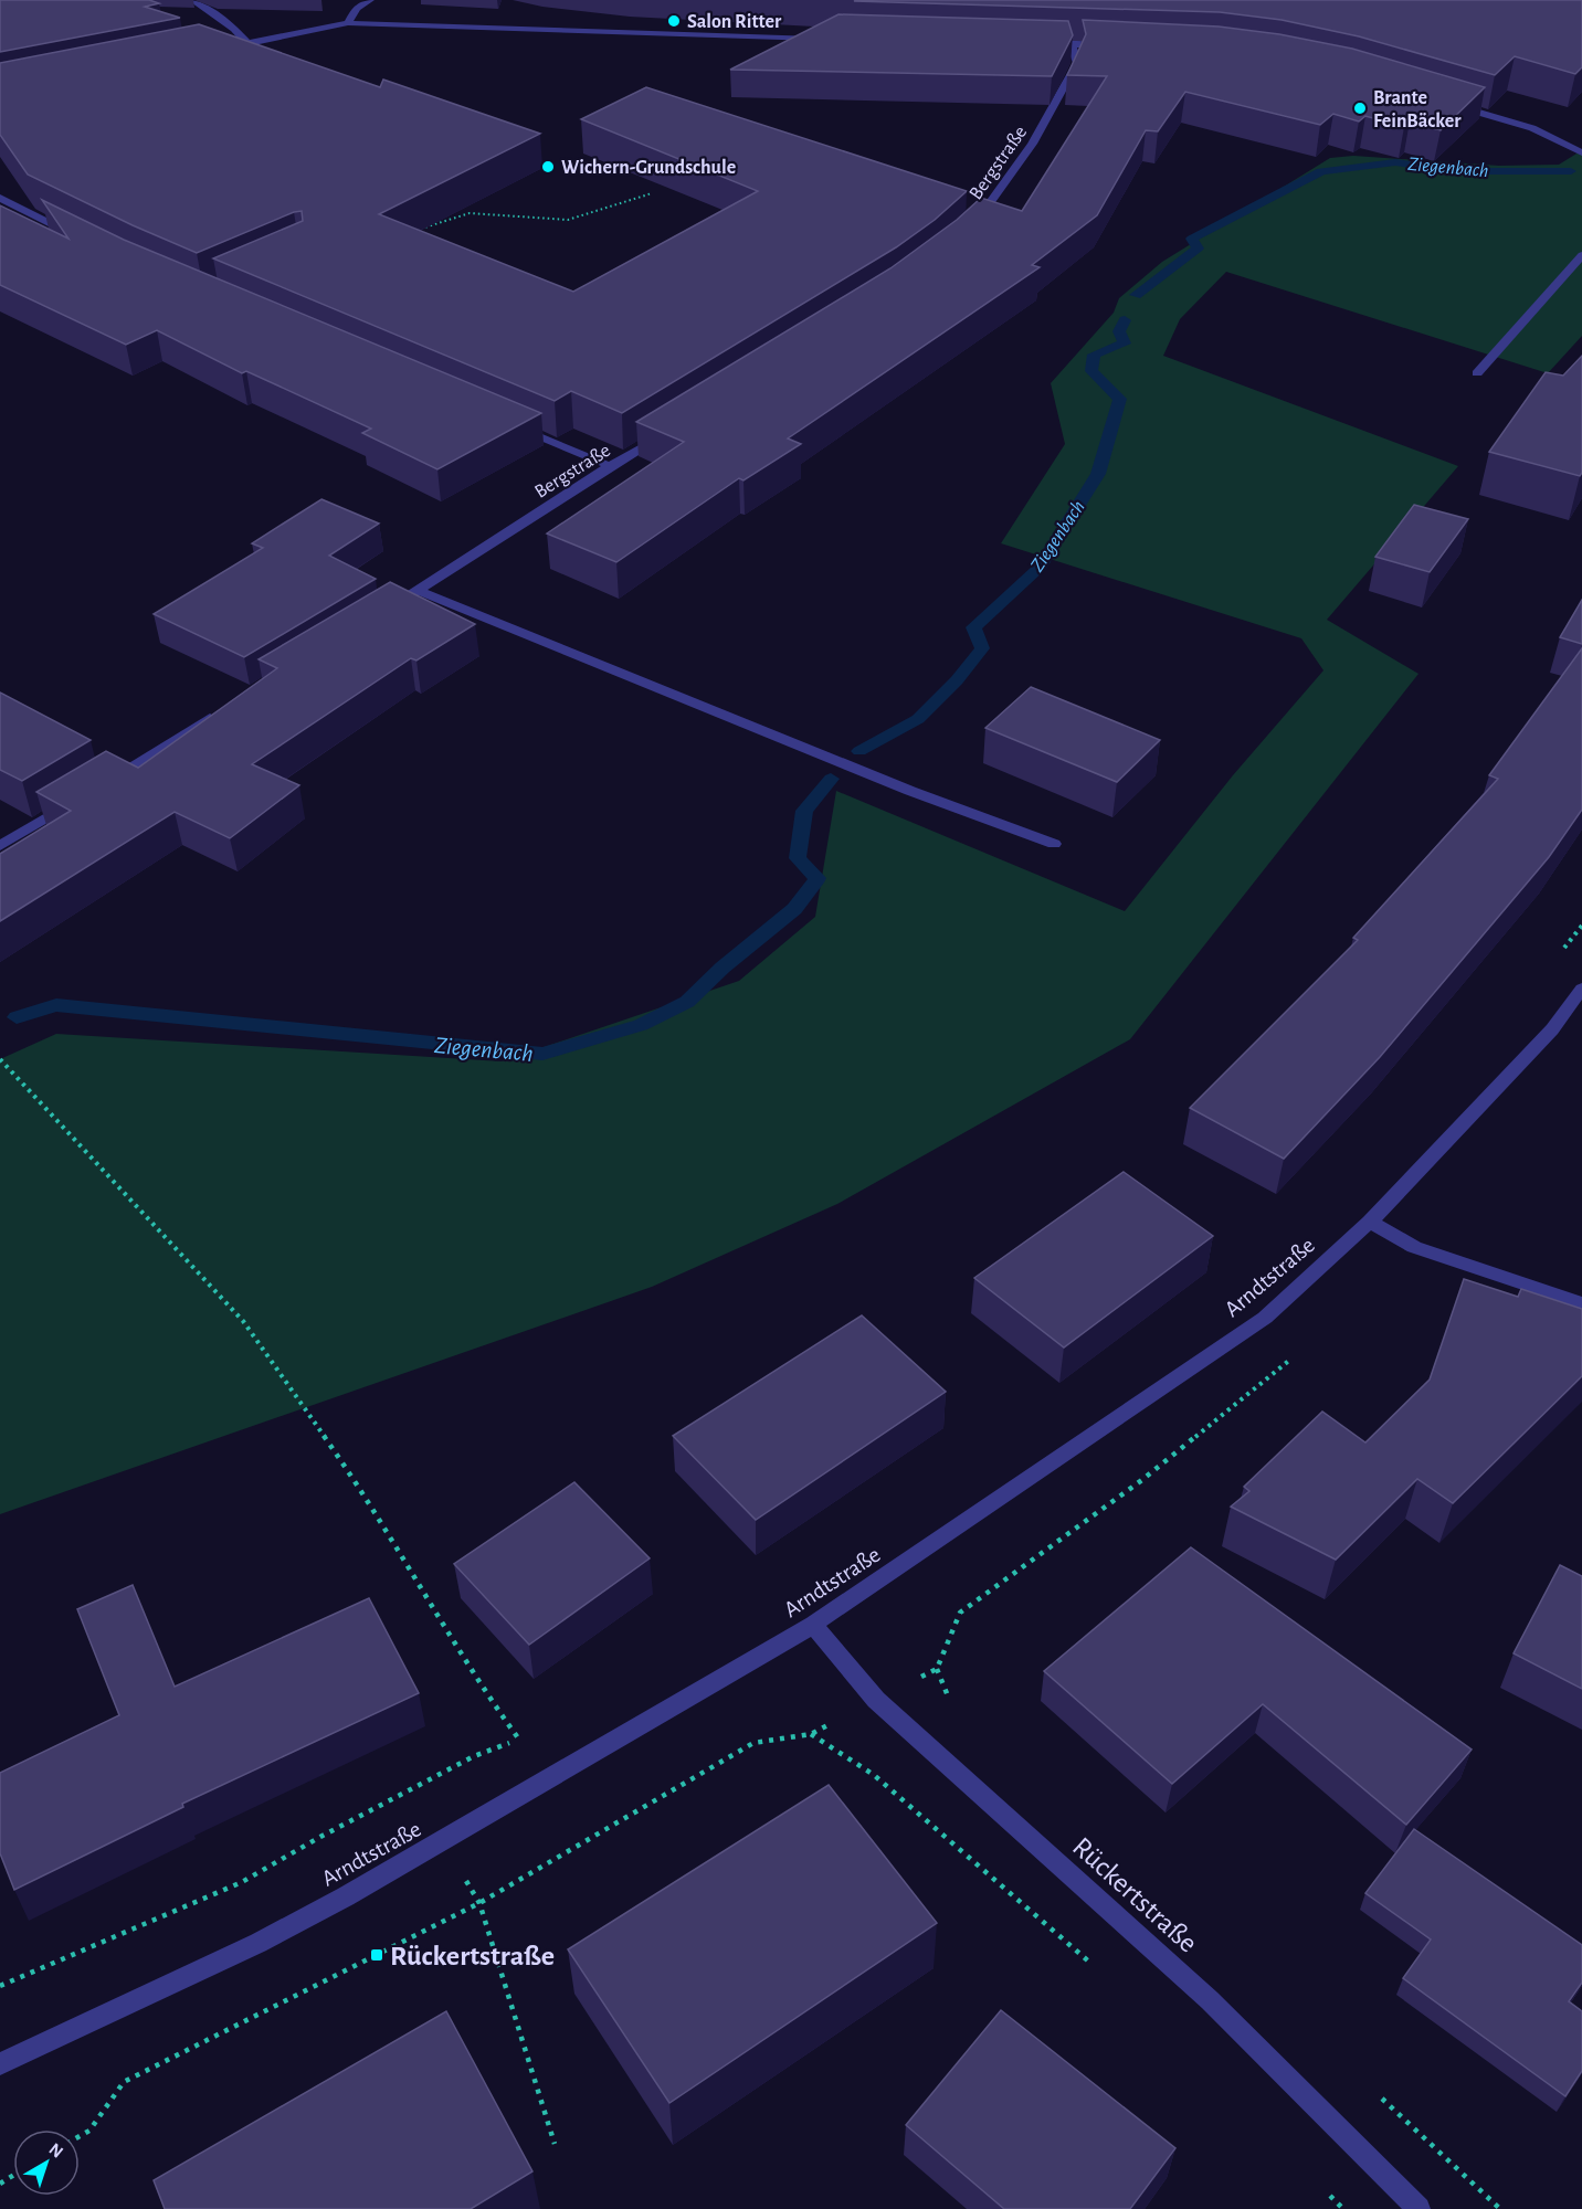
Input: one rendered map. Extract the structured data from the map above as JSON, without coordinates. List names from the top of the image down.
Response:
{
  "streets": {
    "street": ["Bergstraße", "Arndtstraße", "Rückertstraße"]
  },
  "crossings": [
    ["Arndtstraße", "Rückertstraße"]
  ],
  "water": ["Ziegenbach"],
  "places": {
    "other": ["Salon Ritter", "Brante FeinBäcker", "Wichern-Grundschule"],
    "transit": ["Rückertstraße"]
  },
  "north": "top right"
}
